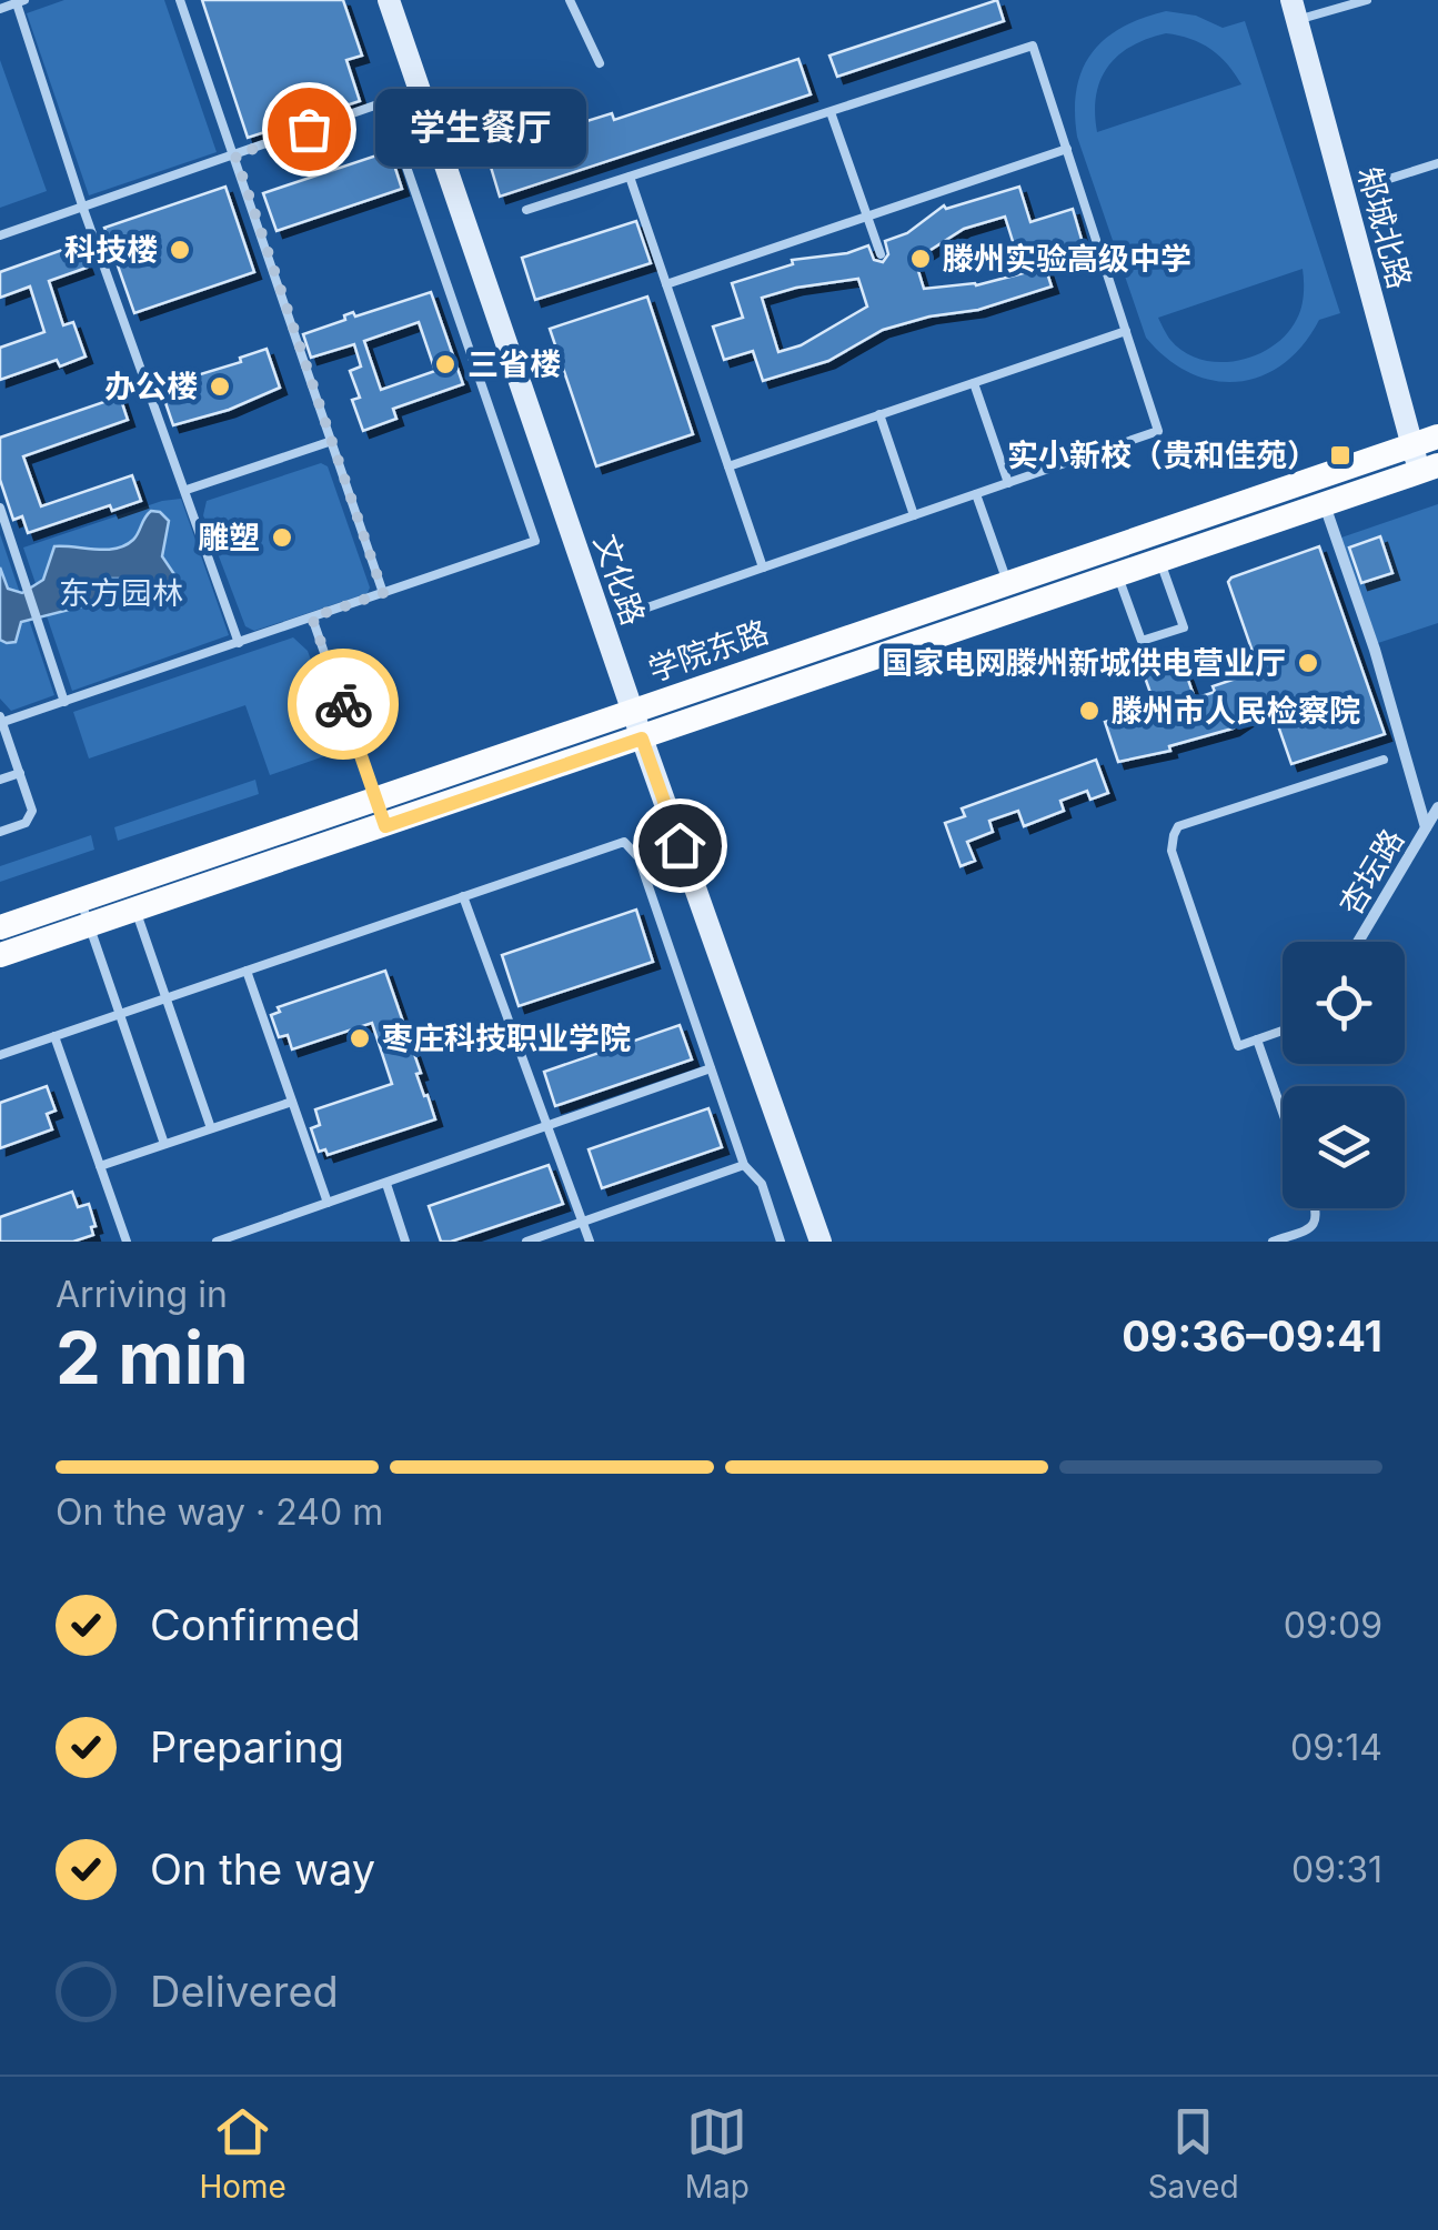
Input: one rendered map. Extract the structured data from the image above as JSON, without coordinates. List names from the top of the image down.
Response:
{
  "streets": {
    "main road": ["学院东路"],
    "street": ["邾城北路", "文化路", "杏坛路"]
  },
  "crossings": [
    ["邾城北路", "学院东路"],
    ["文化路", "学院东路"]
  ],
  "parks": ["东方园林"],
  "places": {
    "other": [
      "学生餐厅",
      "科技楼",
      "滕州实验高级中学",
      "三省楼",
      "办公楼",
      "雕塑",
      "国家电网滕州新城供电营业厅",
      "滕州市人民检察院",
      "枣庄科技职业学院"
    ],
    "transit": ["实小新校（贵和佳苑）"]
  },
  "page": {
    "bubble": "学生餐厅",
    "heading": ["2 min", "Arriving in", "09:36–09:41"],
    "bar": "On the way · 240 m",
    "list": [
      ["Confirmed", "09:09"],
      ["Preparing", "09:14"],
      ["On the way", "09:31"],
      "Delivered"
    ],
    "tabs": ["Home", "Map", "Saved"]
  }
}
